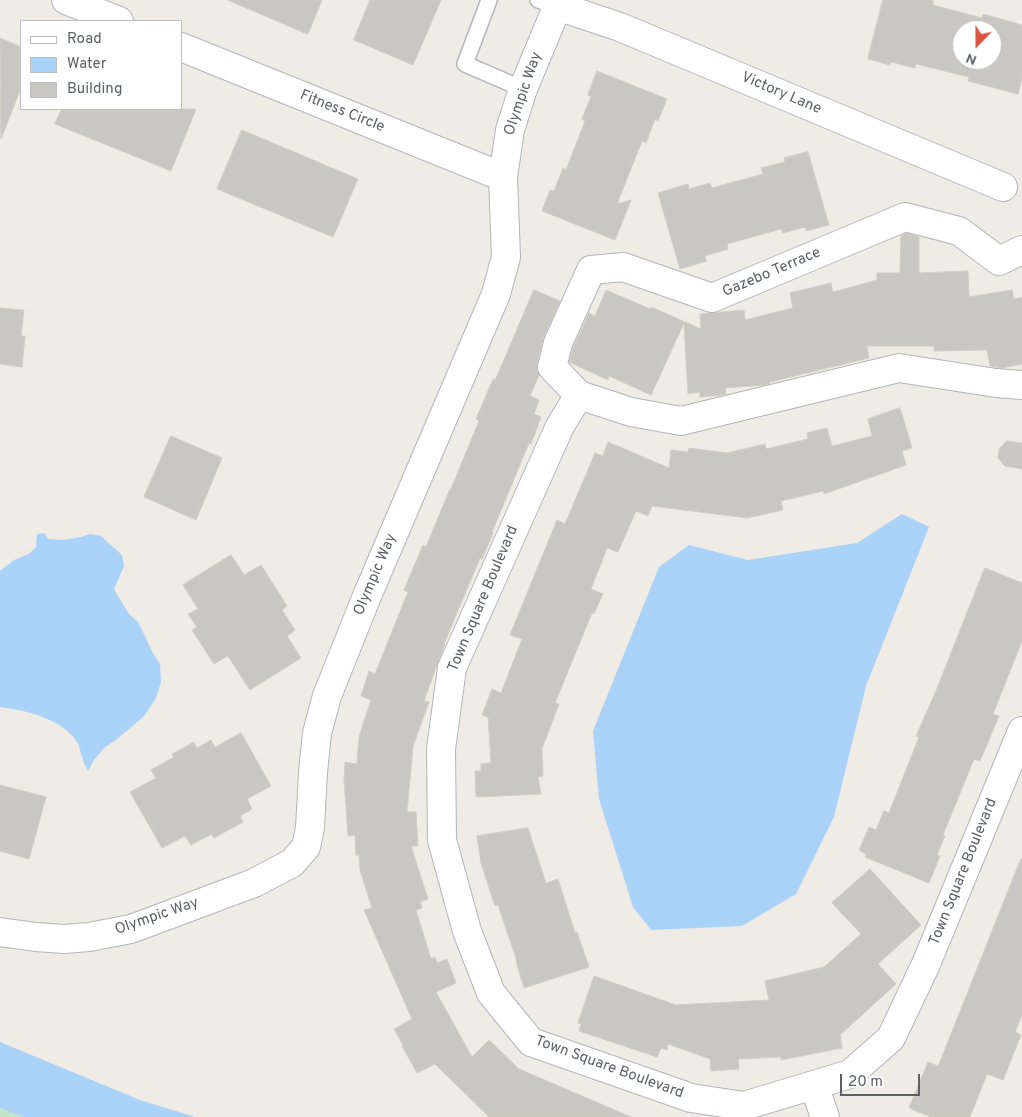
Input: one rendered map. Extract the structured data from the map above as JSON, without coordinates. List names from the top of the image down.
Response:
{
  "streets": {
    "street": [
      "Olympic Way",
      "Victory Lane",
      "Fitness Circle",
      "Gazebo Terrace",
      "Town Square Boulevard"
    ]
  },
  "crossings": [
    ["Olympic Way", "Victory Lane"],
    ["Olympic Way", "Fitness Circle"],
    ["Gazebo Terrace", "Town Square Boulevard"]
  ],
  "legend": ["Road", "Water", "Building"],
  "scale_bar": "20 m",
  "north": "bottom"
}
